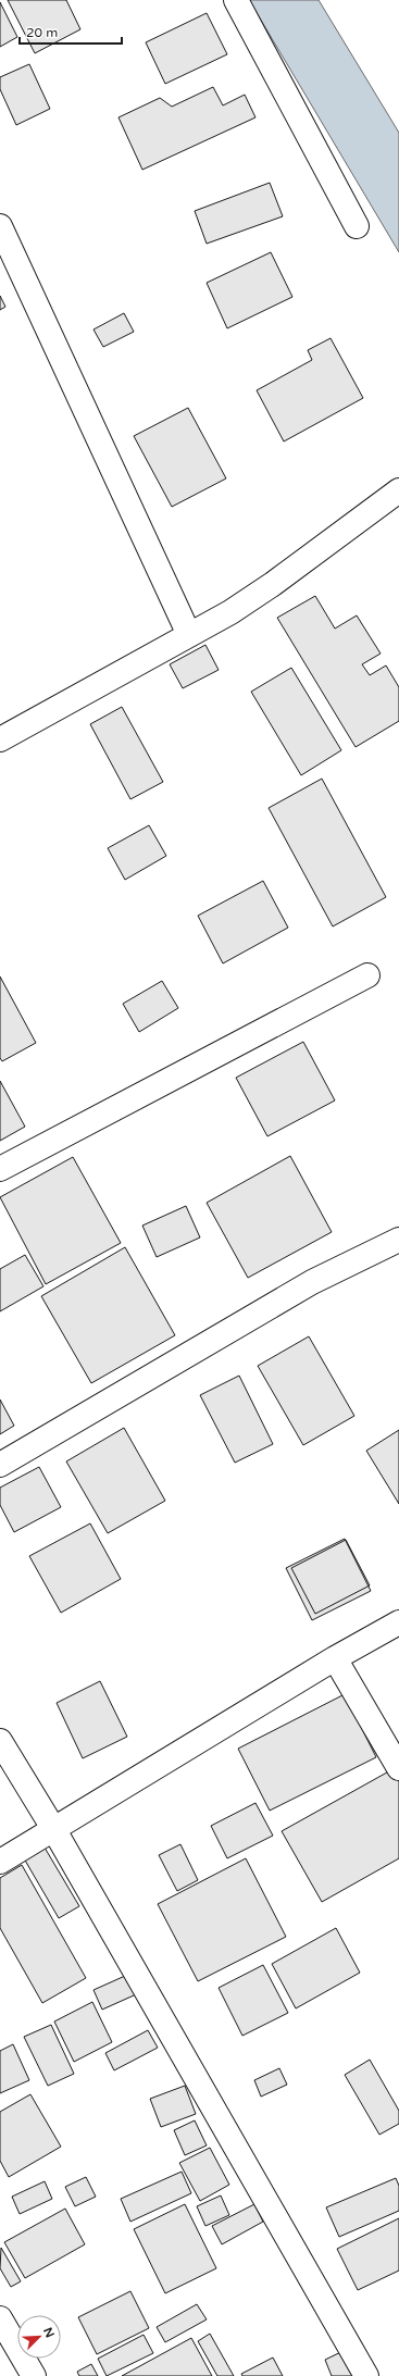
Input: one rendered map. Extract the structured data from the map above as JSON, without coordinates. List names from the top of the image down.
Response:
{
  "scale_bar": "20 m",
  "north": "top right"
}
